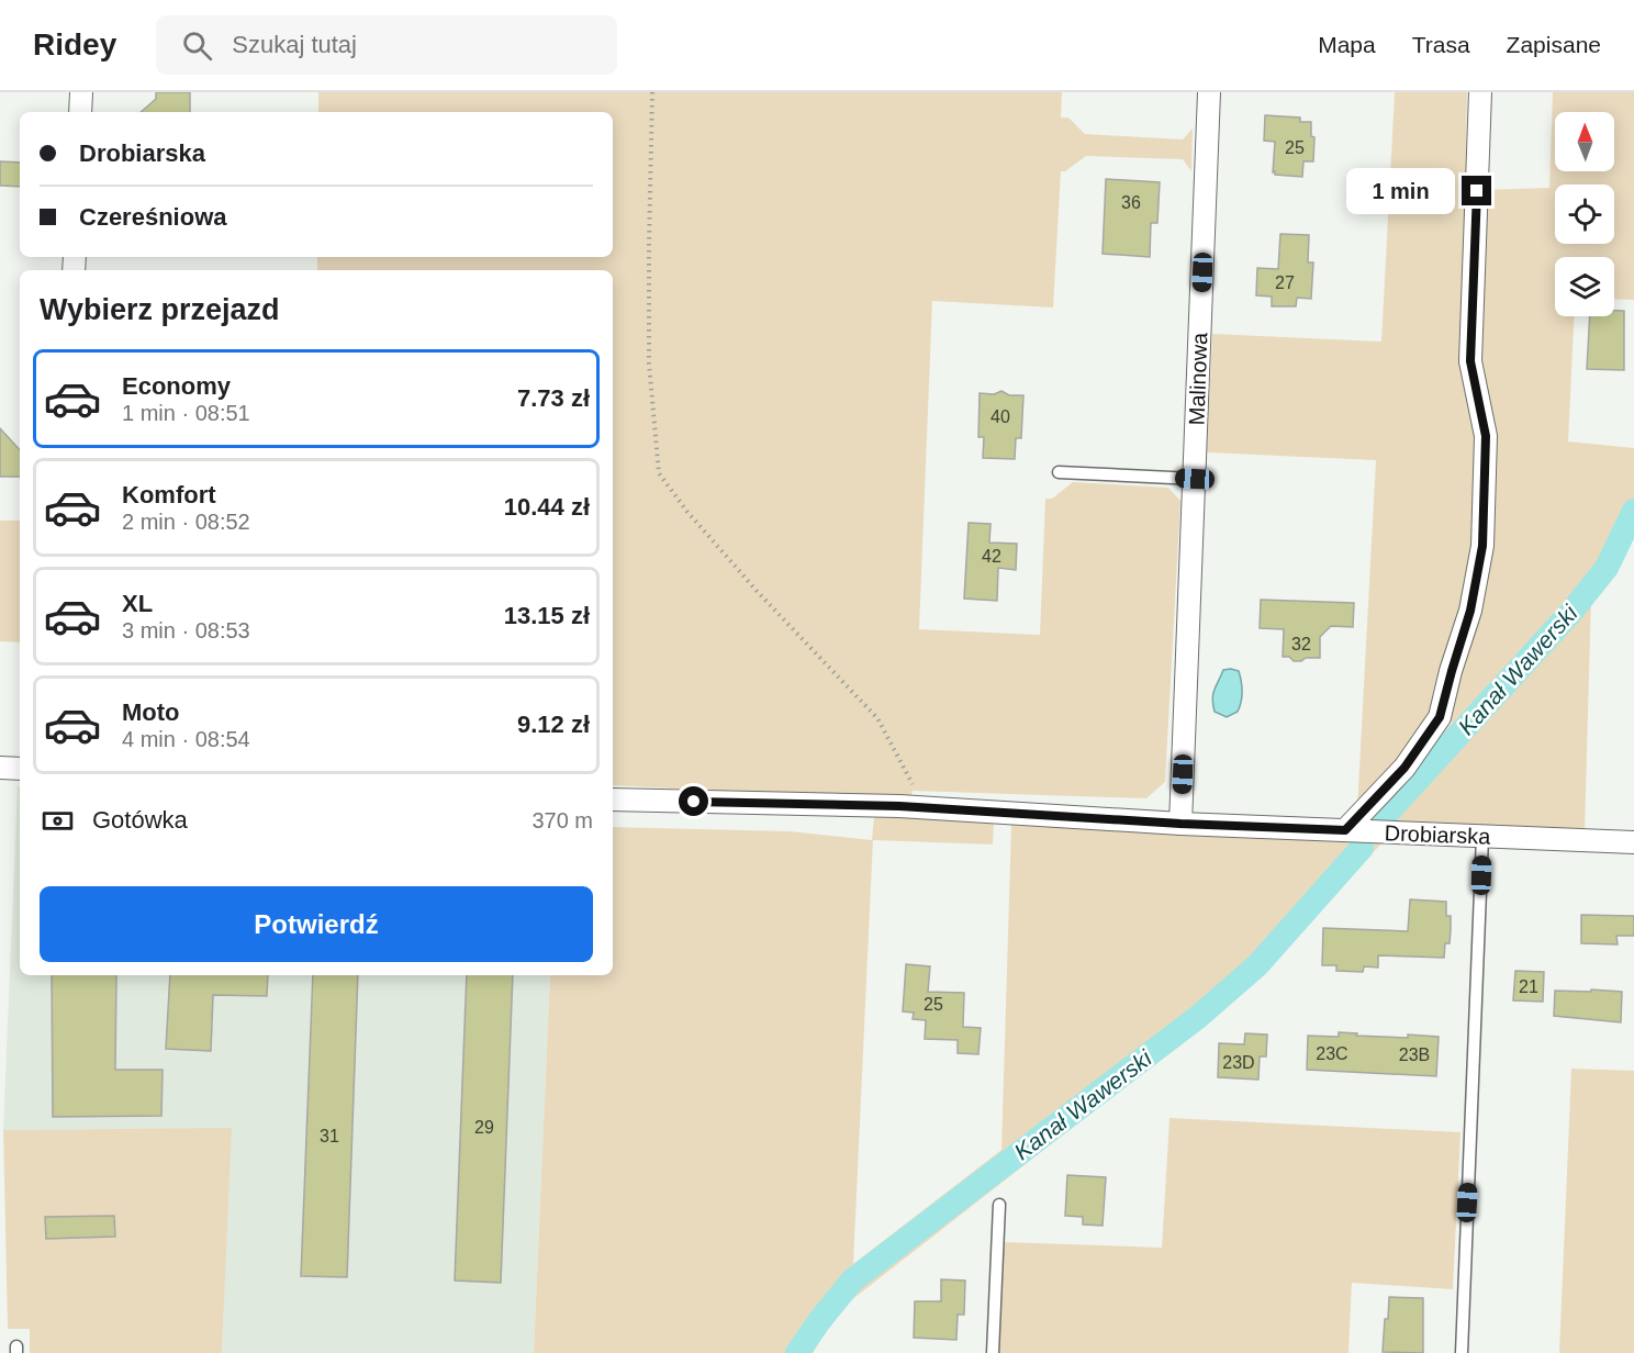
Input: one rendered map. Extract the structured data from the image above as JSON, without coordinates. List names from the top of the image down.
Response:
{
  "streets": {
    "street": ["Malinowa", "Drobiarska"]
  },
  "crossings": [
    ["Malinowa", "Drobiarska"]
  ],
  "water": ["Kanał Wawerski"],
  "house_numbers": [
    "25",
    "36",
    "27",
    "40",
    "42",
    "32",
    "21",
    "25",
    "23C",
    "23B",
    "23D",
    "29",
    "31"
  ],
  "north": "top",
  "page": {
    "header": "Ridey",
    "search": "Szukaj tutaj",
    "nav": ["Mapa", "Trasa", "Zapisane"],
    "banner": ["Drobiarska", "Czereśniowa"],
    "bubble": "1 min",
    "heading": "Wybierz przejazd",
    "list": [
      {
        "name": "Economy",
        "note": "1 min · 08:51",
        "value": "7.73 zł"
      },
      {
        "name": "Komfort",
        "note": "2 min · 08:52",
        "value": "10.44 zł"
      },
      {
        "name": "XL",
        "note": "3 min · 08:53",
        "value": "13.15 zł"
      },
      {
        "name": "Moto",
        "note": "4 min · 08:54",
        "value": "9.12 zł"
      }
    ],
    "pay": ["Gotówka", "370 m"],
    "buttons": "Potwierdź"
  }
}
